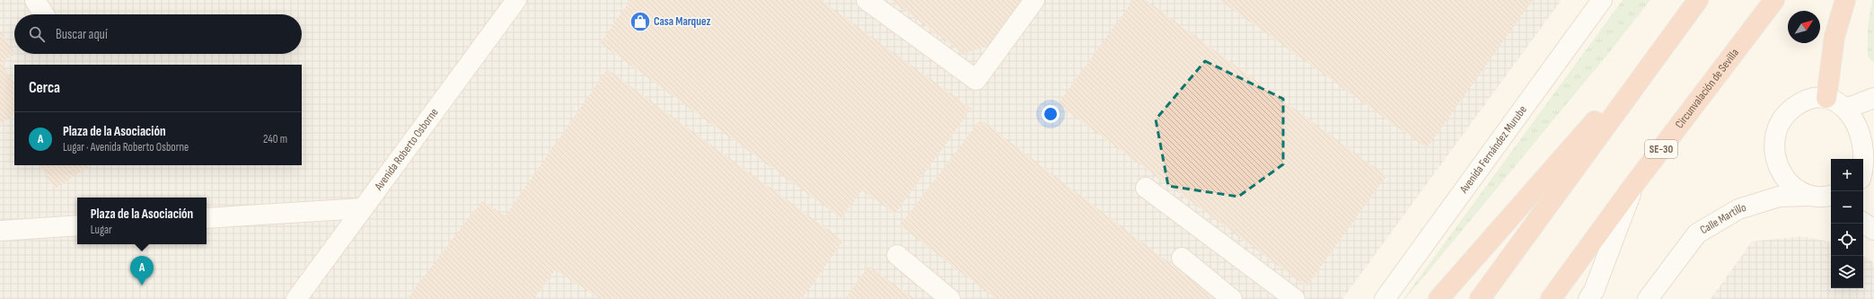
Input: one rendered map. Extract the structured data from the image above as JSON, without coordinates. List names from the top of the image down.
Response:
{
  "streets": {
    "highway": ["Circunvalación de Sevilla", "SE-30"],
    "street": ["Avenida Roberto Osborne", "Avenida Fernández Murube", "Calle Martillo"]
  },
  "places": {
    "shop": ["Casa Marquez"]
  },
  "north": "top right",
  "page": {
    "search": "Buscar aquí",
    "heading": "Cerca",
    "list": [
      {
        "mark": "A",
        "name": "Plaza de la Asociación",
        "note": "Lugar · Avenida Roberto Osborne",
        "value": "240 m"
      }
    ],
    "map_buttons": ["+", "−"],
    "popup": ["Plaza de la Asociación", "Lugar"],
    "pins": "A"
  }
}
